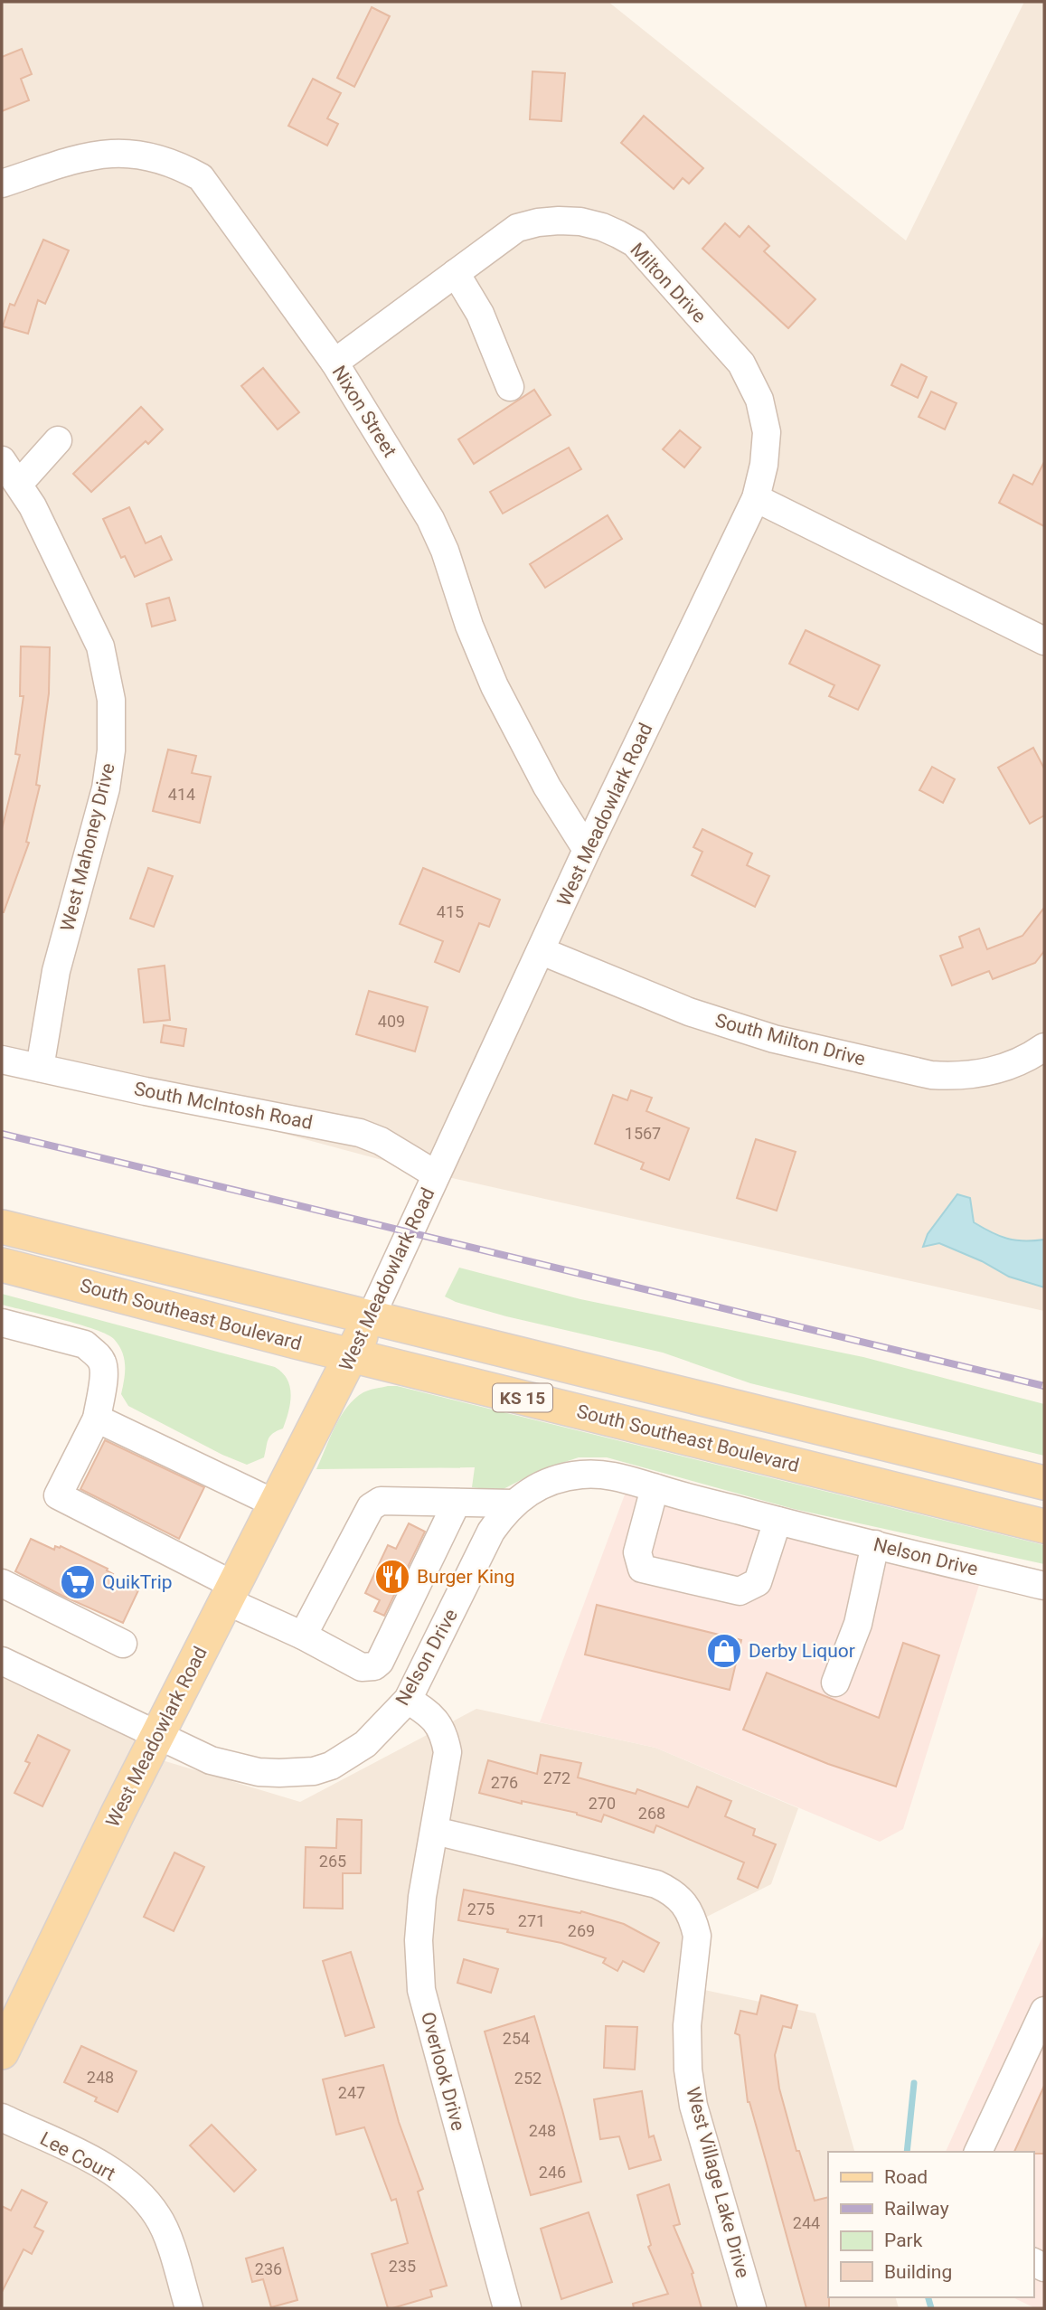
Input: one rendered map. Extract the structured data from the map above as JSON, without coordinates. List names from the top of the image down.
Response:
{
  "streets": {
    "main road": ["West Meadowlark Road", "South Southeast Boulevard", "KS 15"],
    "street": [
      "Milton Drive",
      "Nixon Street",
      "West Mahoney Drive",
      "South Milton Drive",
      "South McIntosh Road",
      "Nelson Drive",
      "Overlook Drive",
      "Lee Court",
      "West Village Lake Drive"
    ]
  },
  "crossings": [
    ["Milton Drive", "Nixon Street"],
    ["Milton Drive", "West Meadowlark Road"],
    ["Nixon Street", "West Meadowlark Road"],
    ["West Meadowlark Road", "South Milton Drive"],
    ["West Meadowlark Road", "South McIntosh Road"],
    ["West Meadowlark Road", "South Southeast Boulevard"],
    ["West Meadowlark Road", "Nelson Drive"],
    ["West Mahoney Drive", "South McIntosh Road"],
    ["Nelson Drive", "Overlook Drive"],
    ["Overlook Drive", "West Village Lake Drive"]
  ],
  "places": {
    "restaurant": ["Burger King"],
    "supermarket": ["QuikTrip"],
    "shop": ["Derby Liquor"]
  },
  "house_numbers": [
    "414",
    "415",
    "409",
    "1567",
    "272",
    "276",
    "270",
    "268",
    "265",
    "275",
    "271",
    "269",
    "254",
    "248",
    "252",
    "247",
    "248",
    "246",
    "244",
    "235",
    "236"
  ],
  "legend": [
    "Road",
    "Railway",
    "Park",
    "Building"
  ]
}
